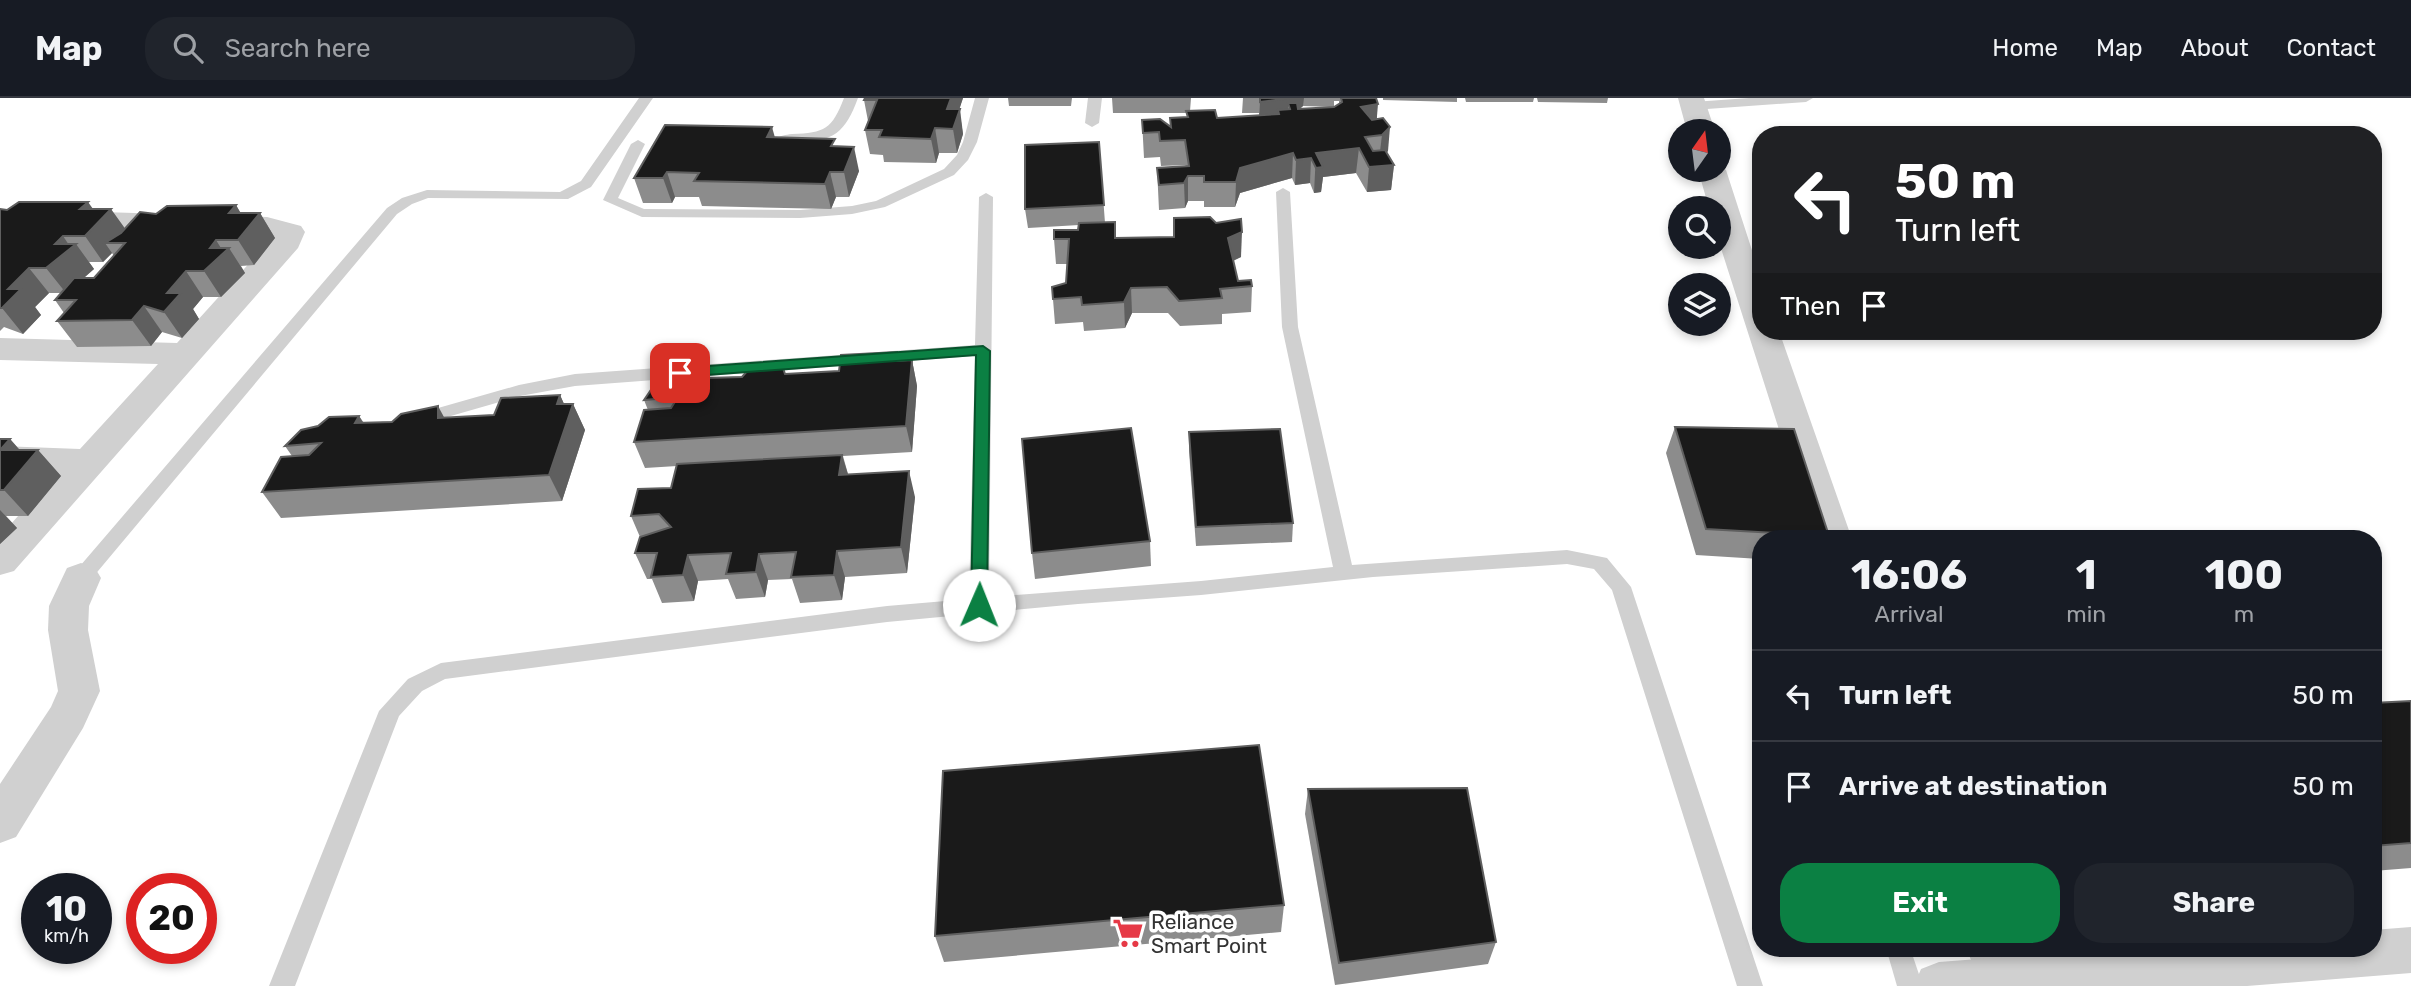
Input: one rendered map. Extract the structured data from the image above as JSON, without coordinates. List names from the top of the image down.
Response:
{
  "places": {
    "supermarket": ["Reliance Smart Point"]
  },
  "north": "top",
  "page": {
    "header": "Map",
    "search": "Search here",
    "nav": [
      "Home",
      "Map",
      "About",
      "Contact"
    ],
    "turn": ["50 m", "Turn left"],
    "then": "Then",
    "eta": [
      "16:06",
      "Arrival",
      "1",
      "min",
      "100",
      "m"
    ],
    "list": [
      {
        "name": "Turn left",
        "value": "50 m"
      },
      {
        "name": "Arrive at destination",
        "value": "50 m"
      }
    ],
    "buttons": ["Exit", "Share"],
    "speed": "10 km/h",
    "limit": "20"
  }
}
